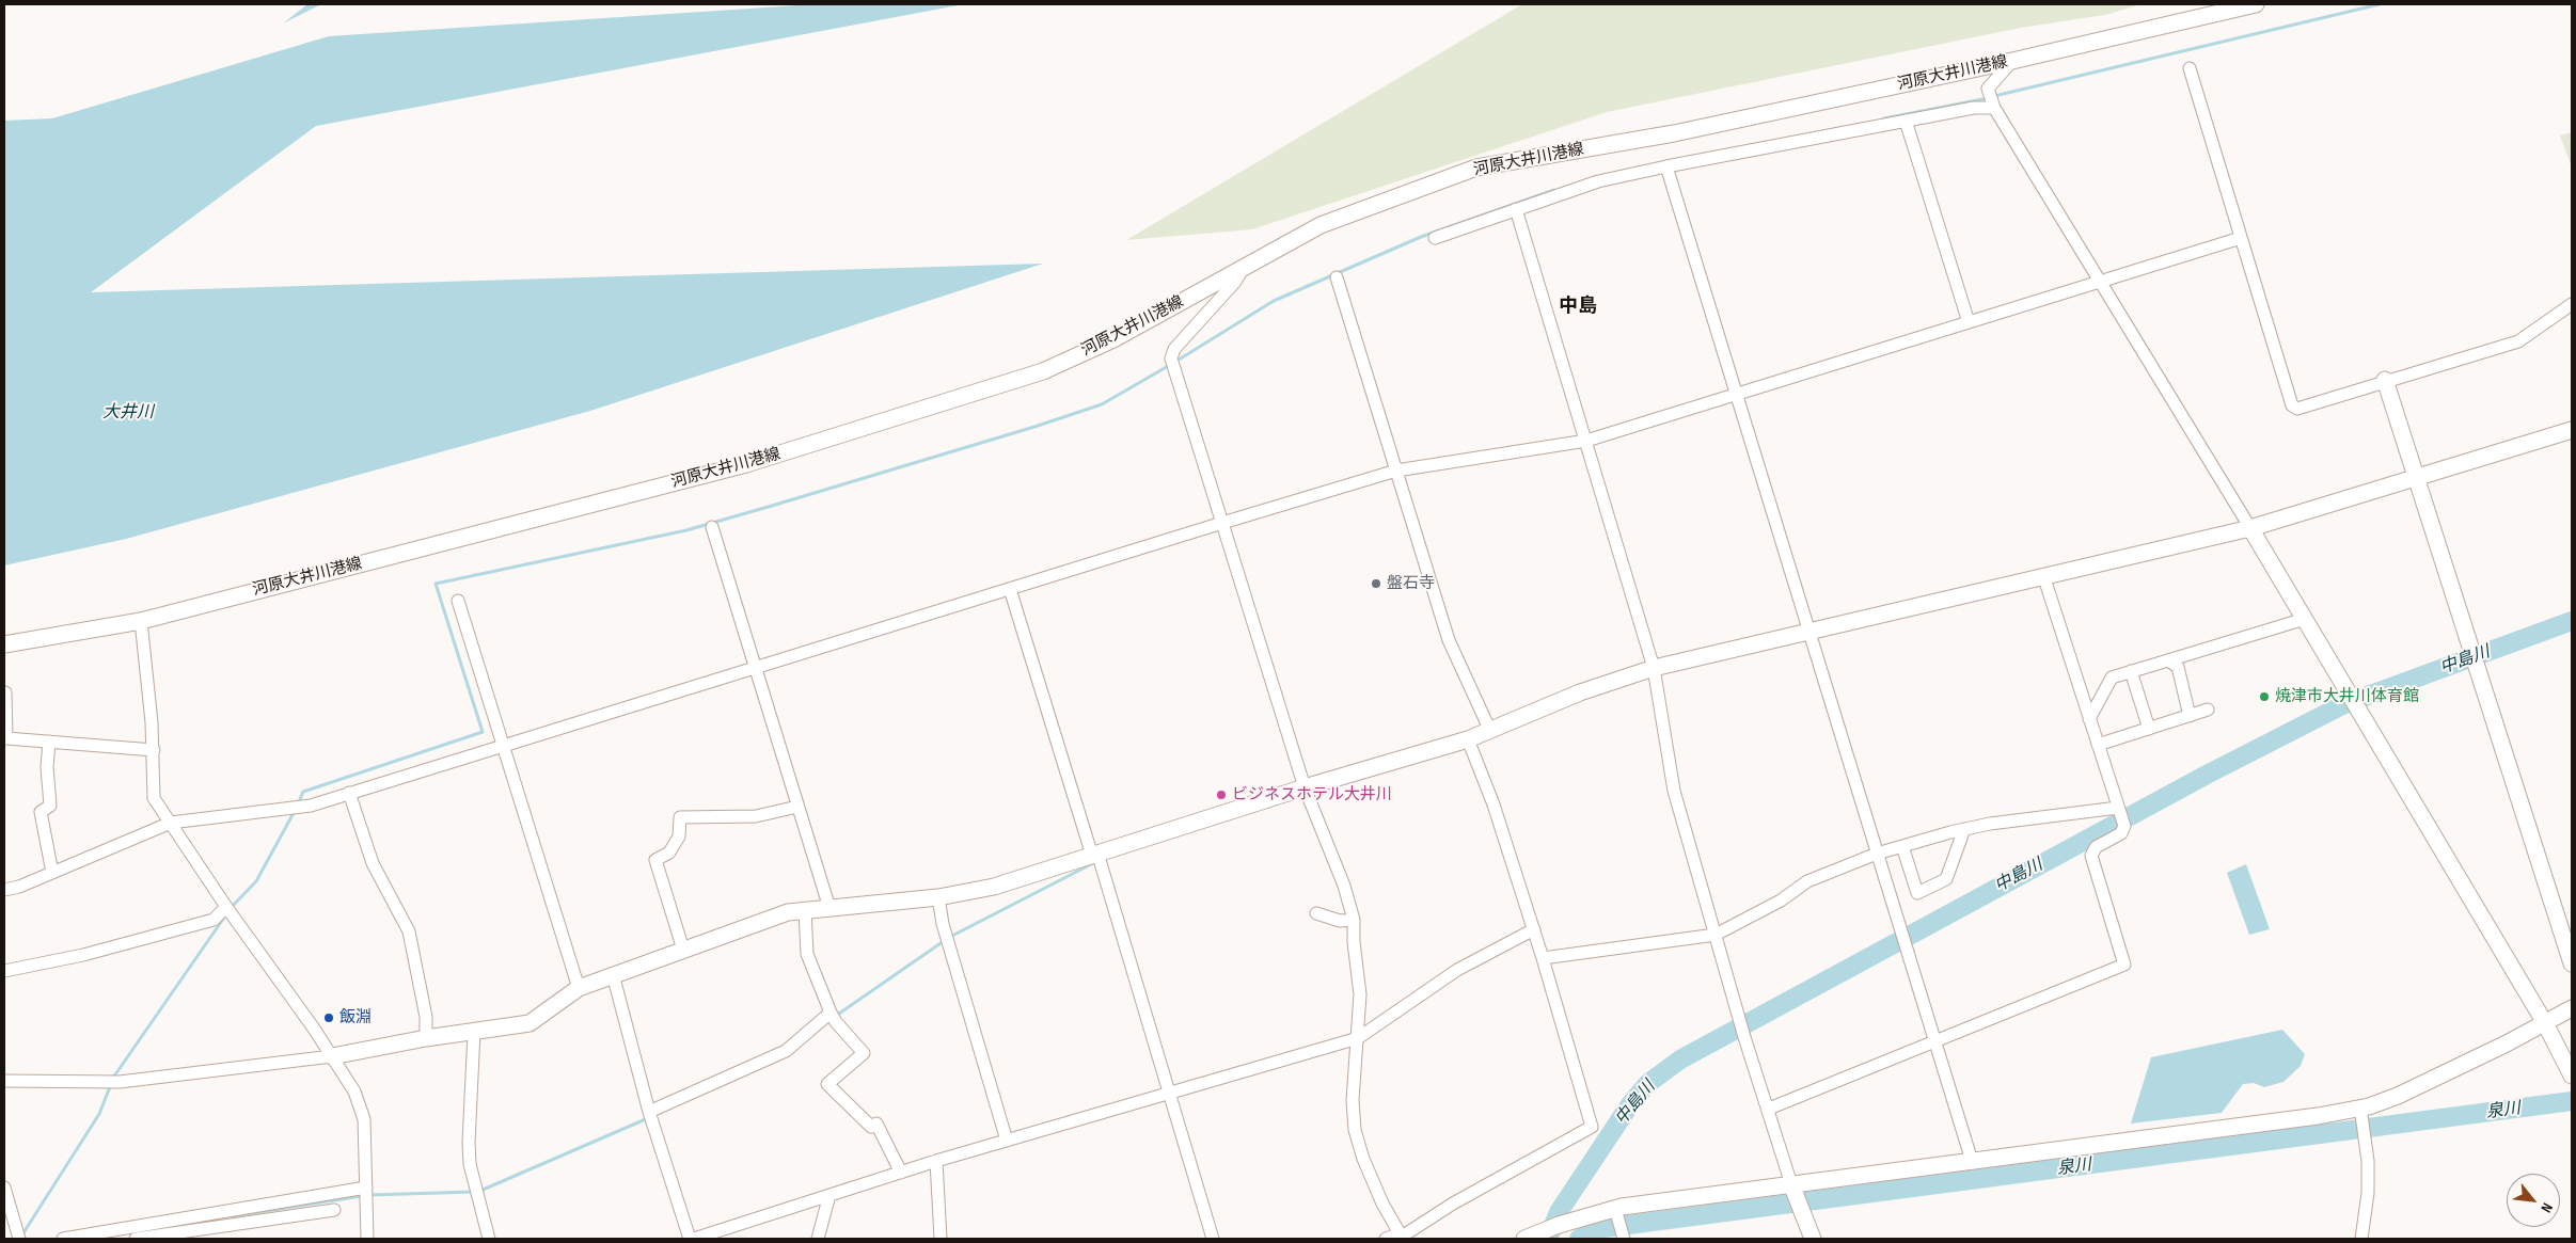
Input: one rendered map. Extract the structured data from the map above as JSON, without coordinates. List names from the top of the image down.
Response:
{
  "streets": {
    "street": ["河原大井川港線"]
  },
  "districts": ["中島"],
  "water": ["大井川", "中島川", "泉川"],
  "places": [
    "盤石寺",
    "焼津市大井川体育館",
    "ビジネスホテル大井川",
    "飯淵"
  ],
  "north": "bottom right"
}
